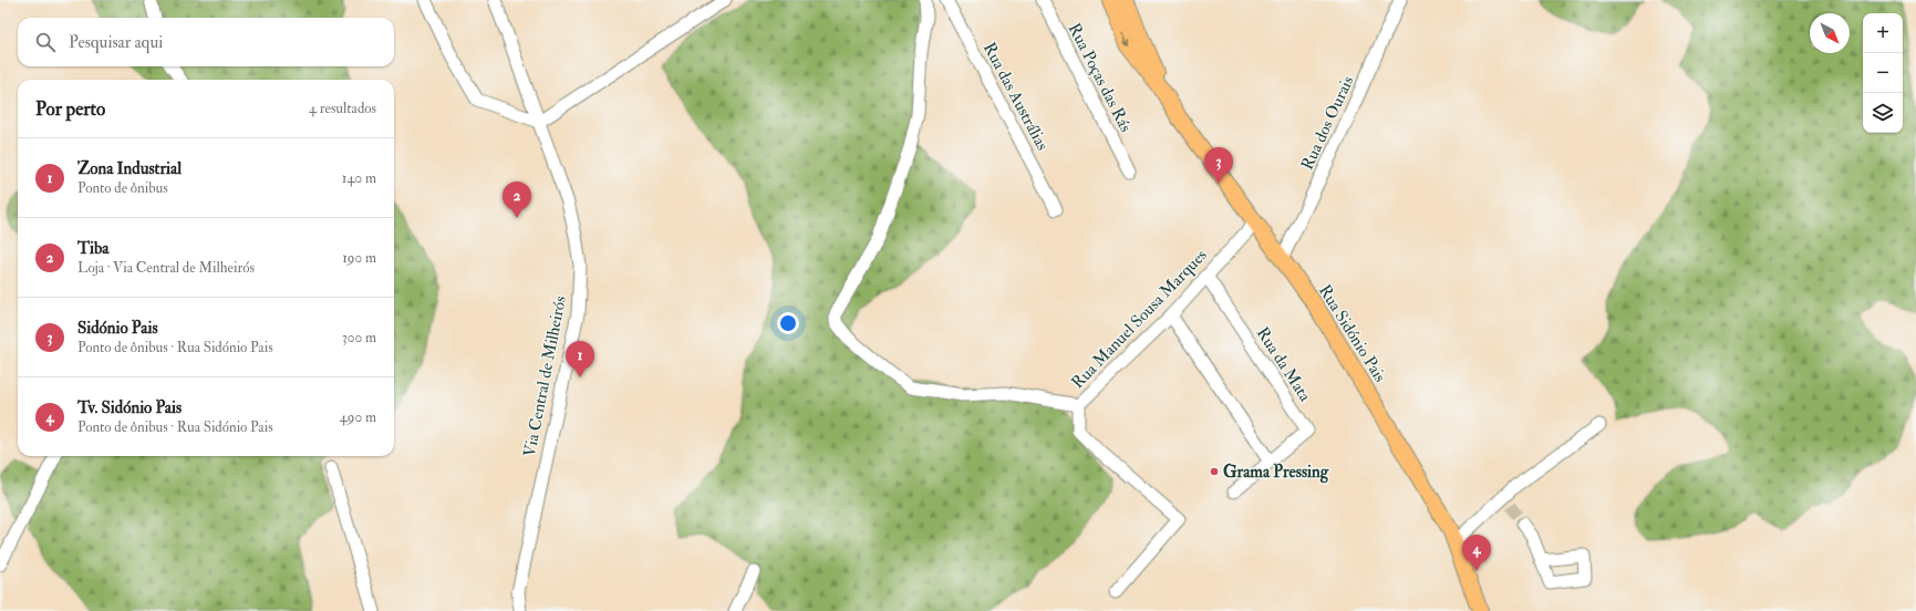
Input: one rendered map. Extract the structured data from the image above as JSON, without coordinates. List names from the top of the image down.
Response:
{
  "streets": {
    "main road": ["Rua Sidónio Pais"],
    "street": [
      "Rua Poças das Rás",
      "Rua das Austrálias",
      "Rua dos Ourais",
      "Rua Manuel Sousa Marques",
      "Rua da Mata",
      "Via Central de Milheirós"
    ]
  },
  "crossings": [
    ["Rua dos Ourais", "Rua Sidónio Pais"],
    ["Rua Manuel Sousa Marques", "Rua Sidónio Pais"],
    ["Rua Manuel Sousa Marques", "Rua da Mata"]
  ],
  "places": ["Grama Pressing"],
  "north": "bottom right",
  "page": {
    "map_buttons": ["+", "−"],
    "search": "Pesquisar aqui",
    "heading": ["Por perto", "4 resultados"],
    "list": [
      {
        "mark": "1",
        "name": "Zona Industrial",
        "note": "Ponto de ônibus",
        "value": "140 m"
      },
      {
        "mark": "2",
        "name": "Tiba",
        "note": "Loja · Via Central de Milheirós",
        "value": "190 m"
      },
      {
        "mark": "3",
        "name": "Sidónio Pais",
        "note": "Ponto de ônibus · Rua Sidónio Pais",
        "value": "300 m"
      },
      {
        "mark": "4",
        "name": "Tv. Sidónio Pais",
        "note": "Ponto de ônibus · Rua Sidónio Pais",
        "value": "490 m"
      }
    ],
    "pins": [
      "3",
      "2",
      "1",
      "4"
    ]
  }
}
